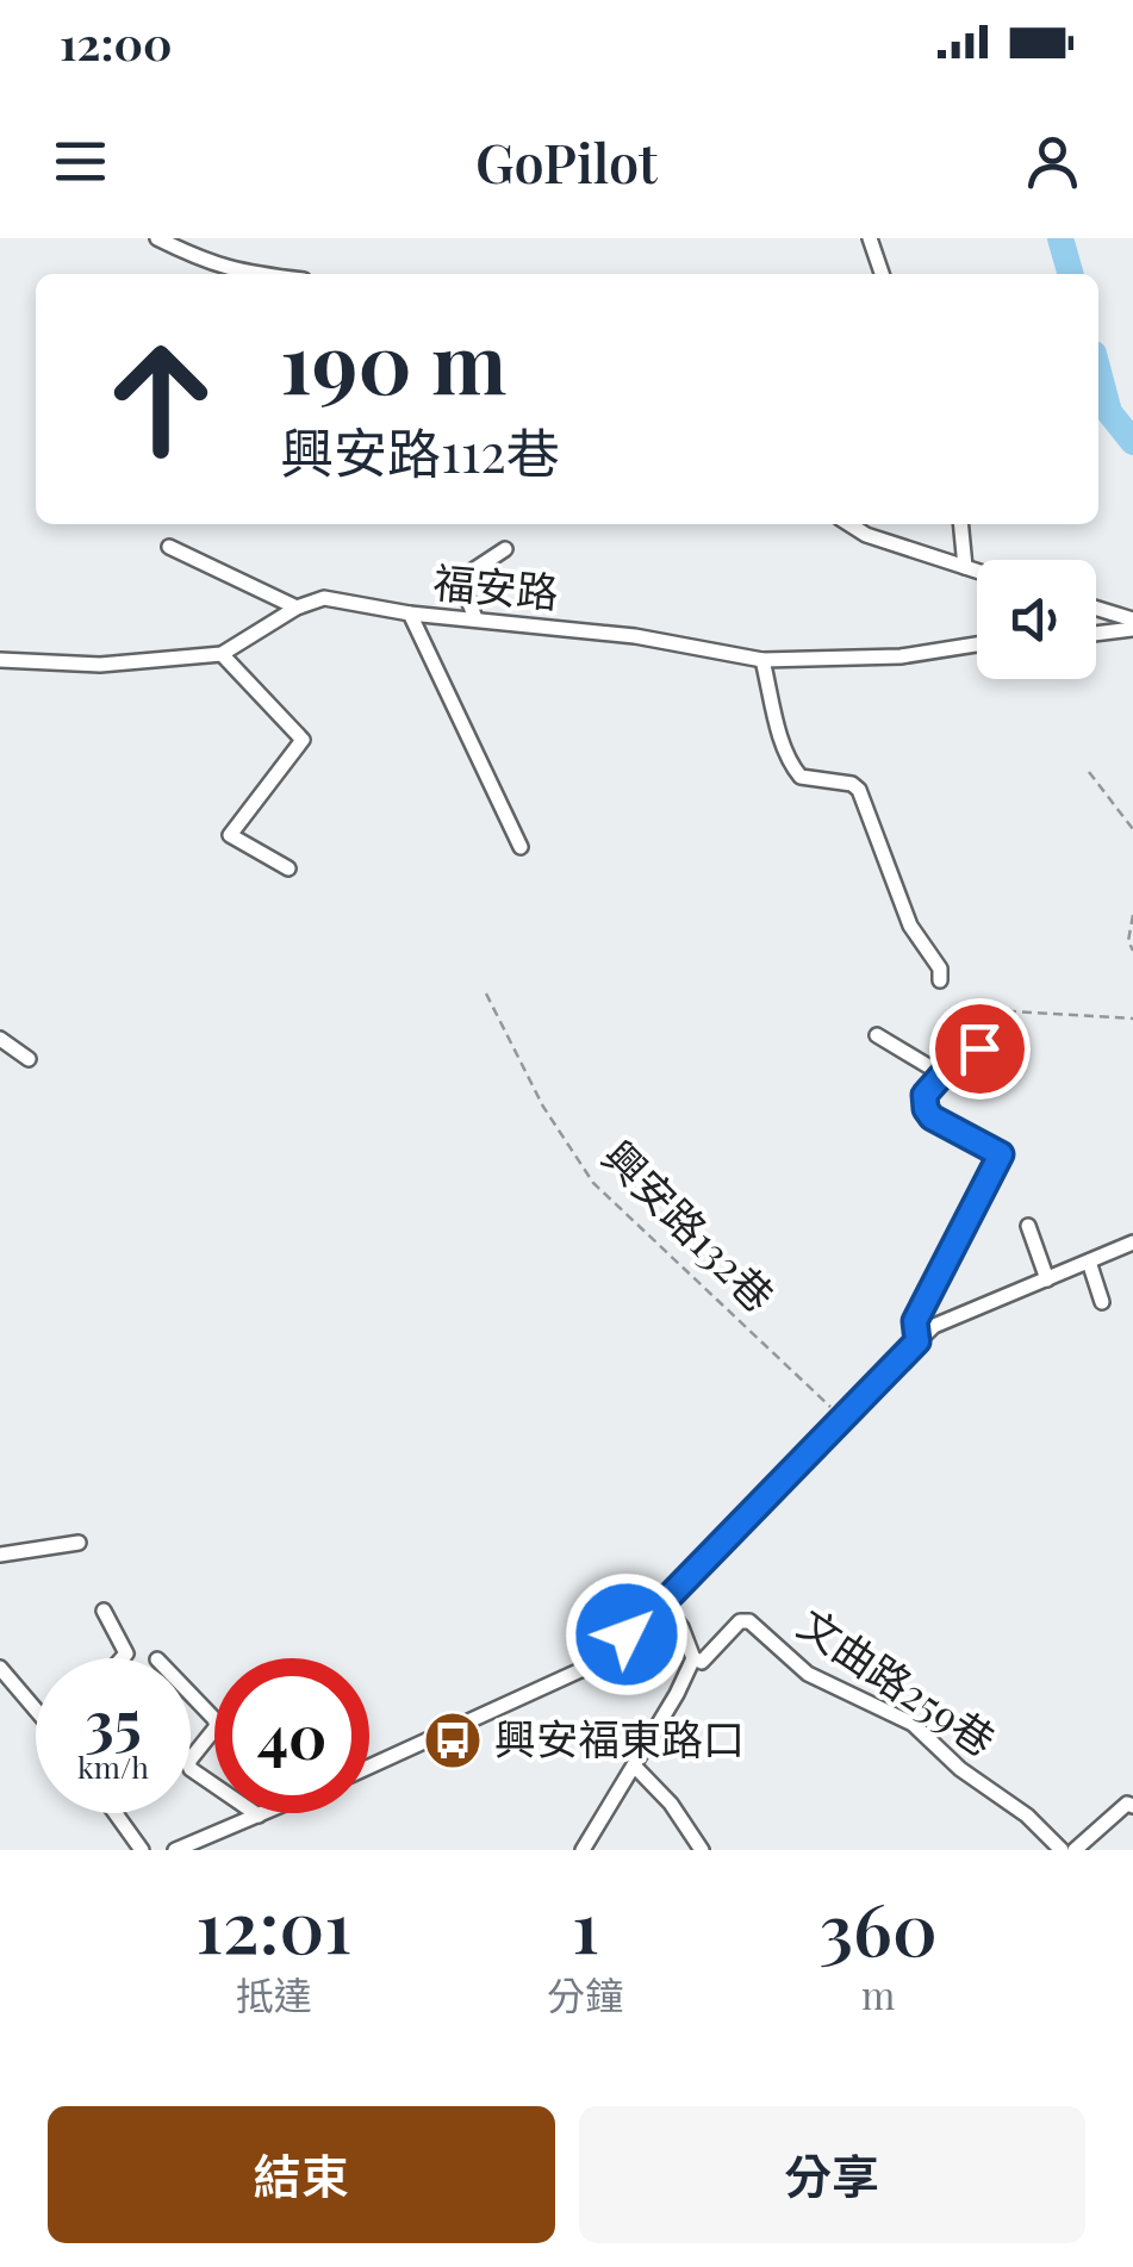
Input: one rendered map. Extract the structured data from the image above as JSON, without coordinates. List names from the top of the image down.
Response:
{
  "streets": {
    "street": ["福安路", "文曲路259巷"],
    "path": ["興安路132巷"]
  },
  "places": {
    "bus stop": ["興安福東路口"]
  },
  "page": {
    "status": "12:00",
    "header": "GoPilot",
    "turn": ["190 m", "興安路112巷"],
    "speed": "35 km/h",
    "limit": "40",
    "eta": [
      "12:01",
      "抵達",
      "1",
      "分鐘",
      "360",
      "m"
    ],
    "buttons": ["結束", "分享"]
  }
}
